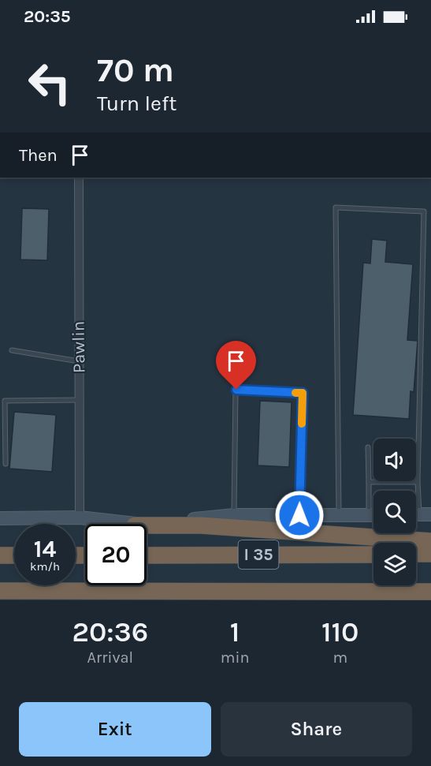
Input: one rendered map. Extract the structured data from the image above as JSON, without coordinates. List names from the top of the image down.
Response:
{
  "streets": {
    "highway": ["I 35"],
    "street": ["Pawlin"]
  },
  "page": {
    "status": "20:35",
    "turn": ["70 m", "Turn left"],
    "then": "Then",
    "speed": "14 km/h",
    "limit": "20",
    "eta": [
      "20:36",
      "Arrival",
      "1",
      "min",
      "110",
      "m"
    ],
    "buttons": ["Exit", "Share"]
  }
}
